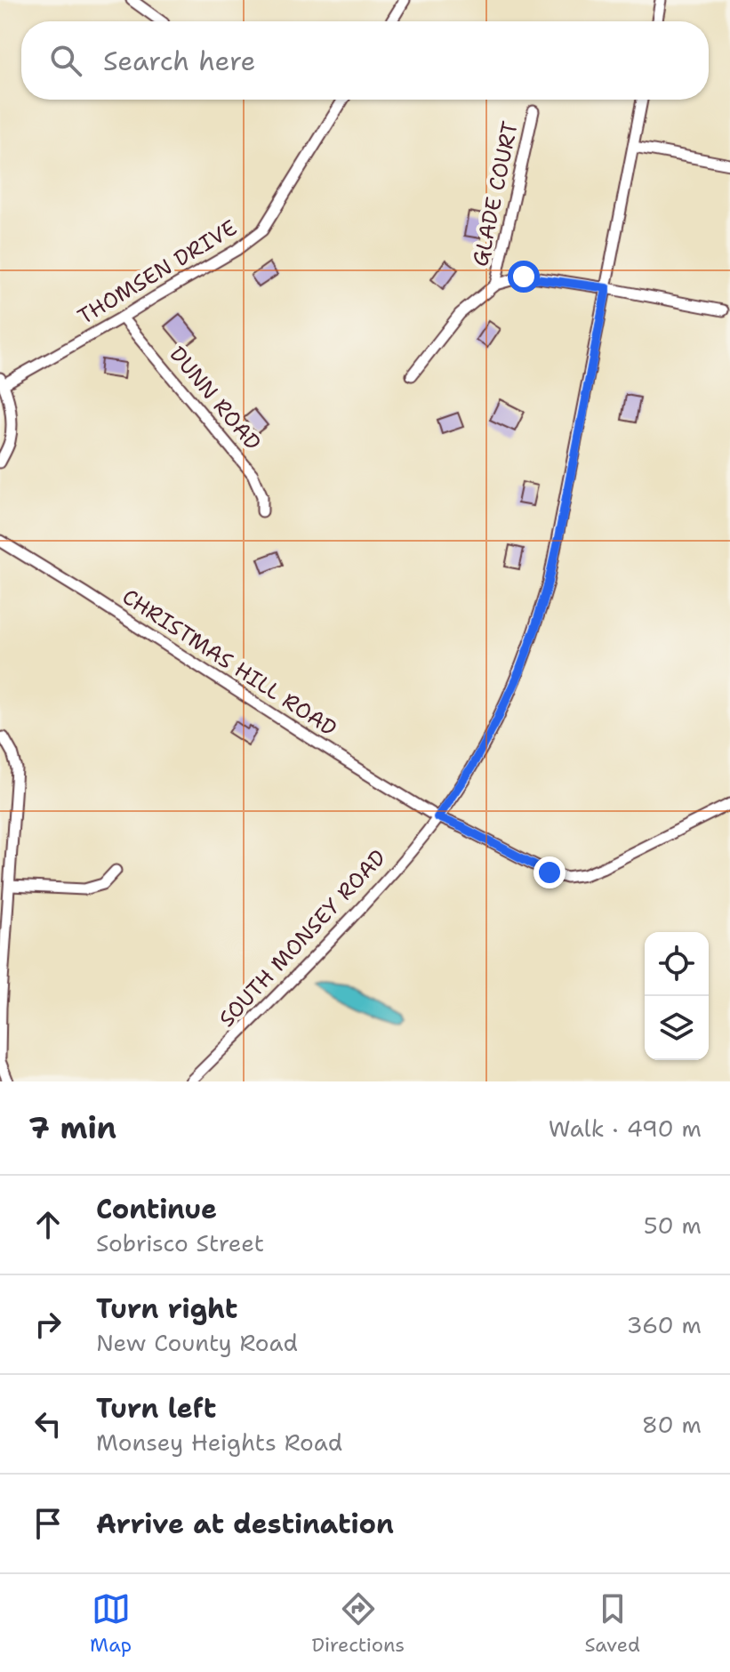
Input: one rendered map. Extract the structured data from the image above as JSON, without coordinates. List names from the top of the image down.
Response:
{
  "streets": {
    "street": [
      "GLADE COURT",
      "THOMSEN DRIVE",
      "DUNN ROAD",
      "CHRISTMAS HILL ROAD",
      "SOUTH MONSEY ROAD"
    ]
  },
  "crossings": [
    ["THOMSEN DRIVE", "DUNN ROAD"],
    ["CHRISTMAS HILL ROAD", "SOUTH MONSEY ROAD"]
  ],
  "page": {
    "search": "Search here",
    "heading": ["7 min", "Walk · 490 m"],
    "list": [
      ["Continue", "Sobrisco Street", "50 m"],
      ["Turn right", "New County Road", "360 m"],
      ["Turn left", "Monsey Heights Road", "80 m"],
      "Arrive at destination"
    ],
    "nav": ["Map", "Directions", "Saved"]
  }
}
